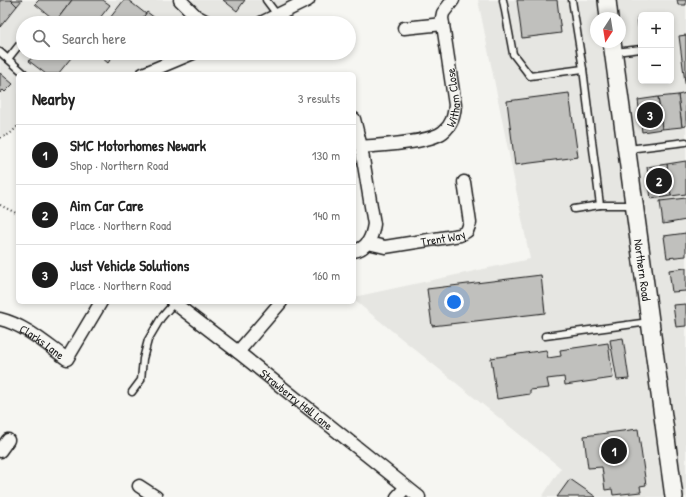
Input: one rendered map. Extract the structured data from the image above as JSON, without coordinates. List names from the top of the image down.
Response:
{
  "streets": {
    "street": [
      "Witham Close",
      "Trent Way",
      "Northern Road",
      "Clarks Lane",
      "Strawberry Hall Lane"
    ]
  },
  "north": "bottom",
  "page": {
    "map_buttons": ["+", "−"],
    "search": "Search here",
    "heading": ["Nearby", "3 results"],
    "pins": ["3", "2", "1"],
    "list": [
      {
        "mark": "1",
        "name": "SMC Motorhomes Newark",
        "note": "Shop · Northern Road",
        "value": "130 m"
      },
      {
        "mark": "2",
        "name": "Aim Car Care",
        "note": "Place · Northern Road",
        "value": "140 m"
      },
      {
        "mark": "3",
        "name": "Just Vehicle Solutions",
        "note": "Place · Northern Road",
        "value": "160 m"
      }
    ]
  }
}
